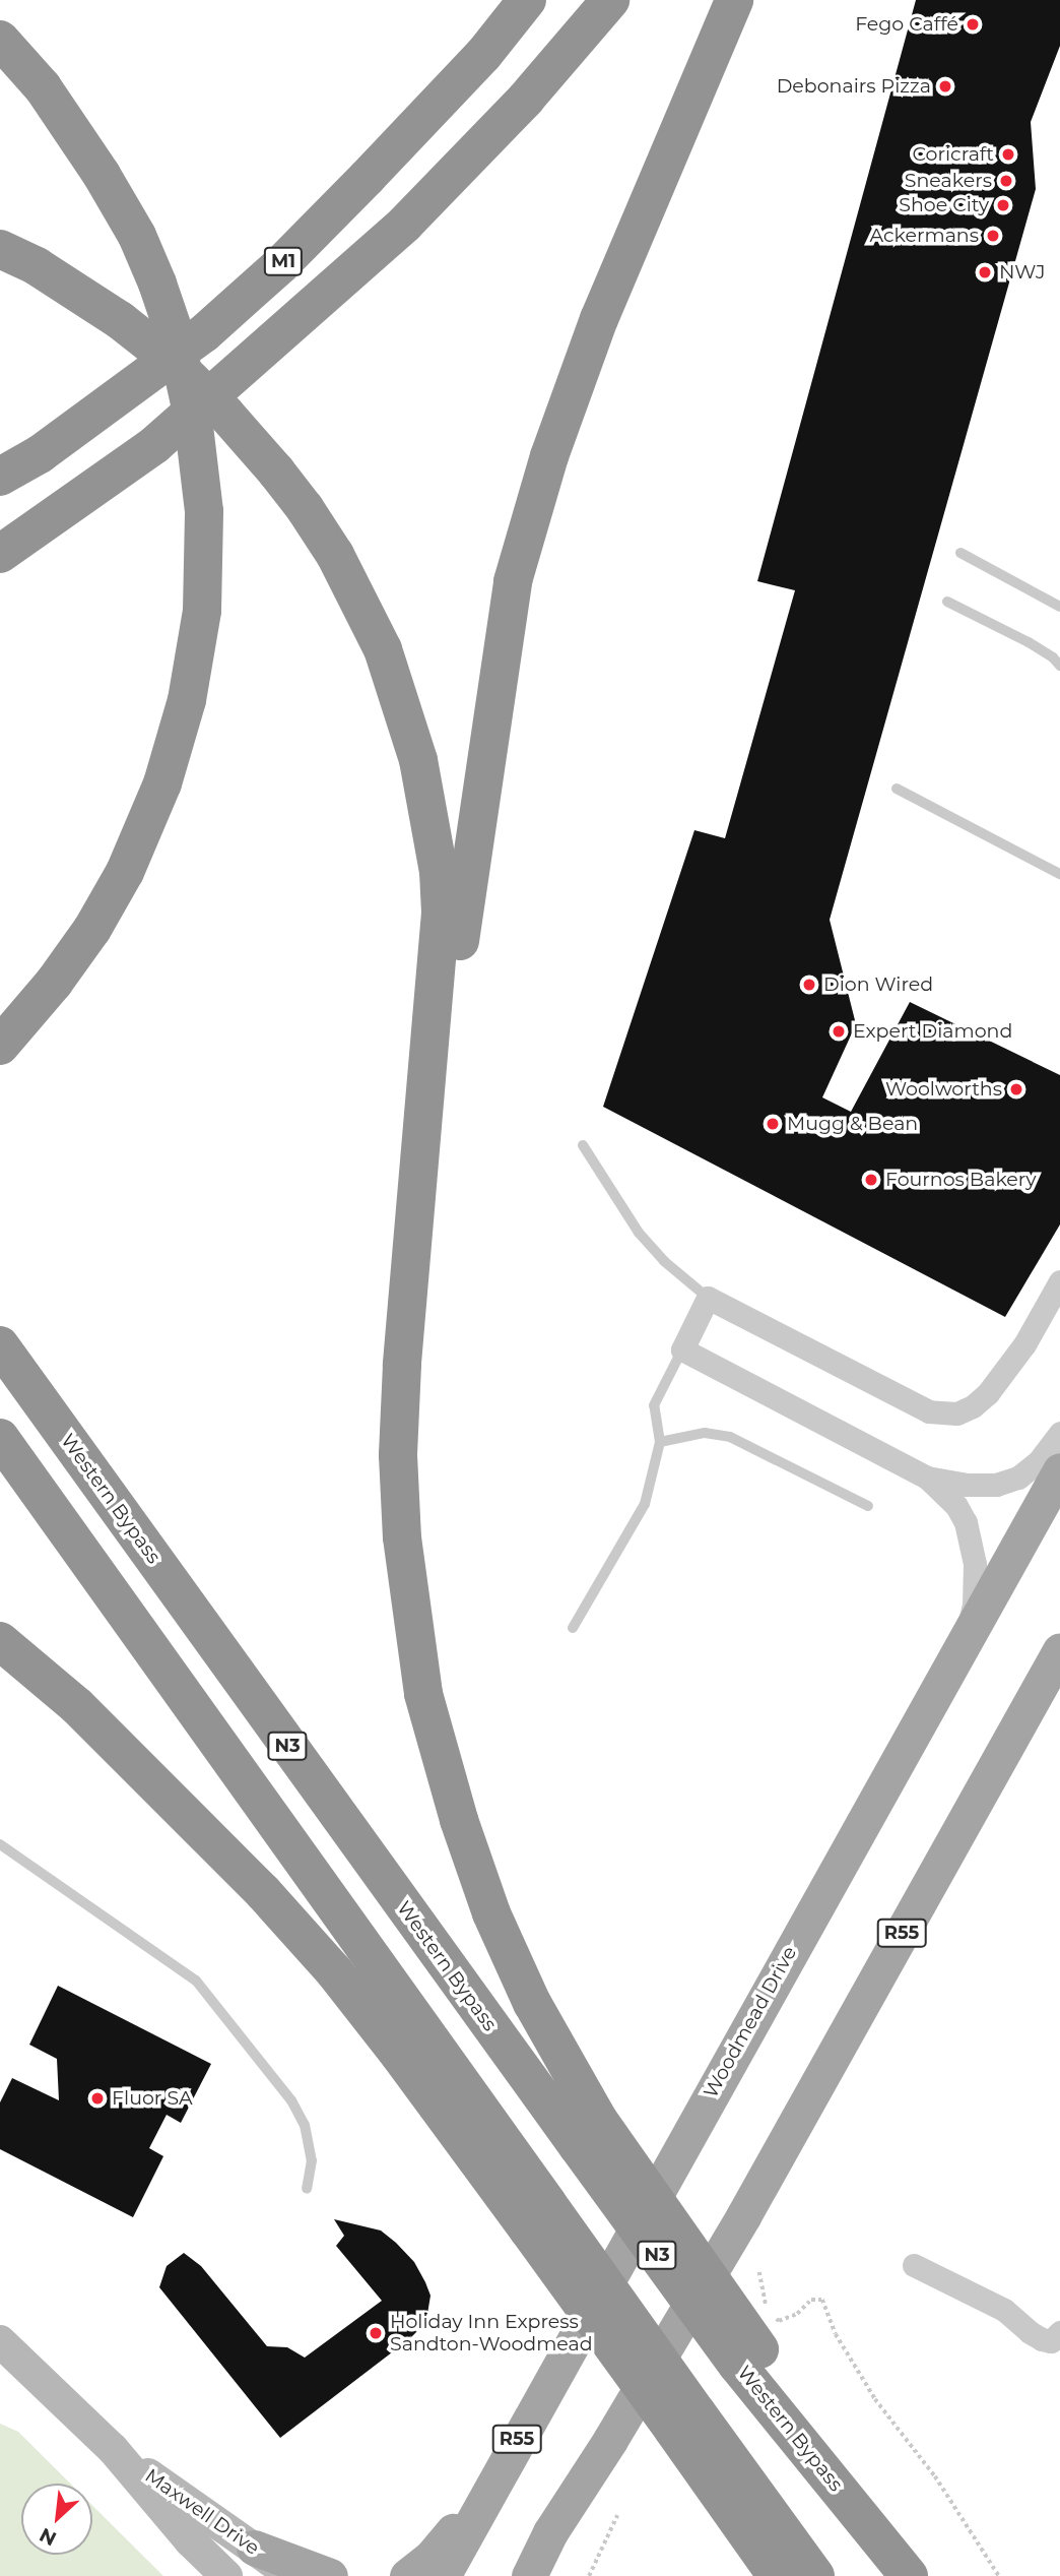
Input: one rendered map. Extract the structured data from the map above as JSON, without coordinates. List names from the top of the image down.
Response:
{
  "streets": {
    "highway": ["M1", "Western Bypass", "N3"],
    "main road": ["R55", "Woodmead Drive", "Maxwell Drive"]
  },
  "places": [
    "Fego Caffé",
    "Debonairs Pizza",
    "Coricraft",
    "Sneakers",
    "Shoe City",
    "Ackermans",
    "NWJ",
    "Dion Wired",
    "Expert Diamond",
    "Woolworths",
    "Mugg & Bean",
    "Fournos Bakery",
    "Fluor SA",
    "Holiday Inn Express Sandton-Woodmead"
  ],
  "north": "bottom left"
}
